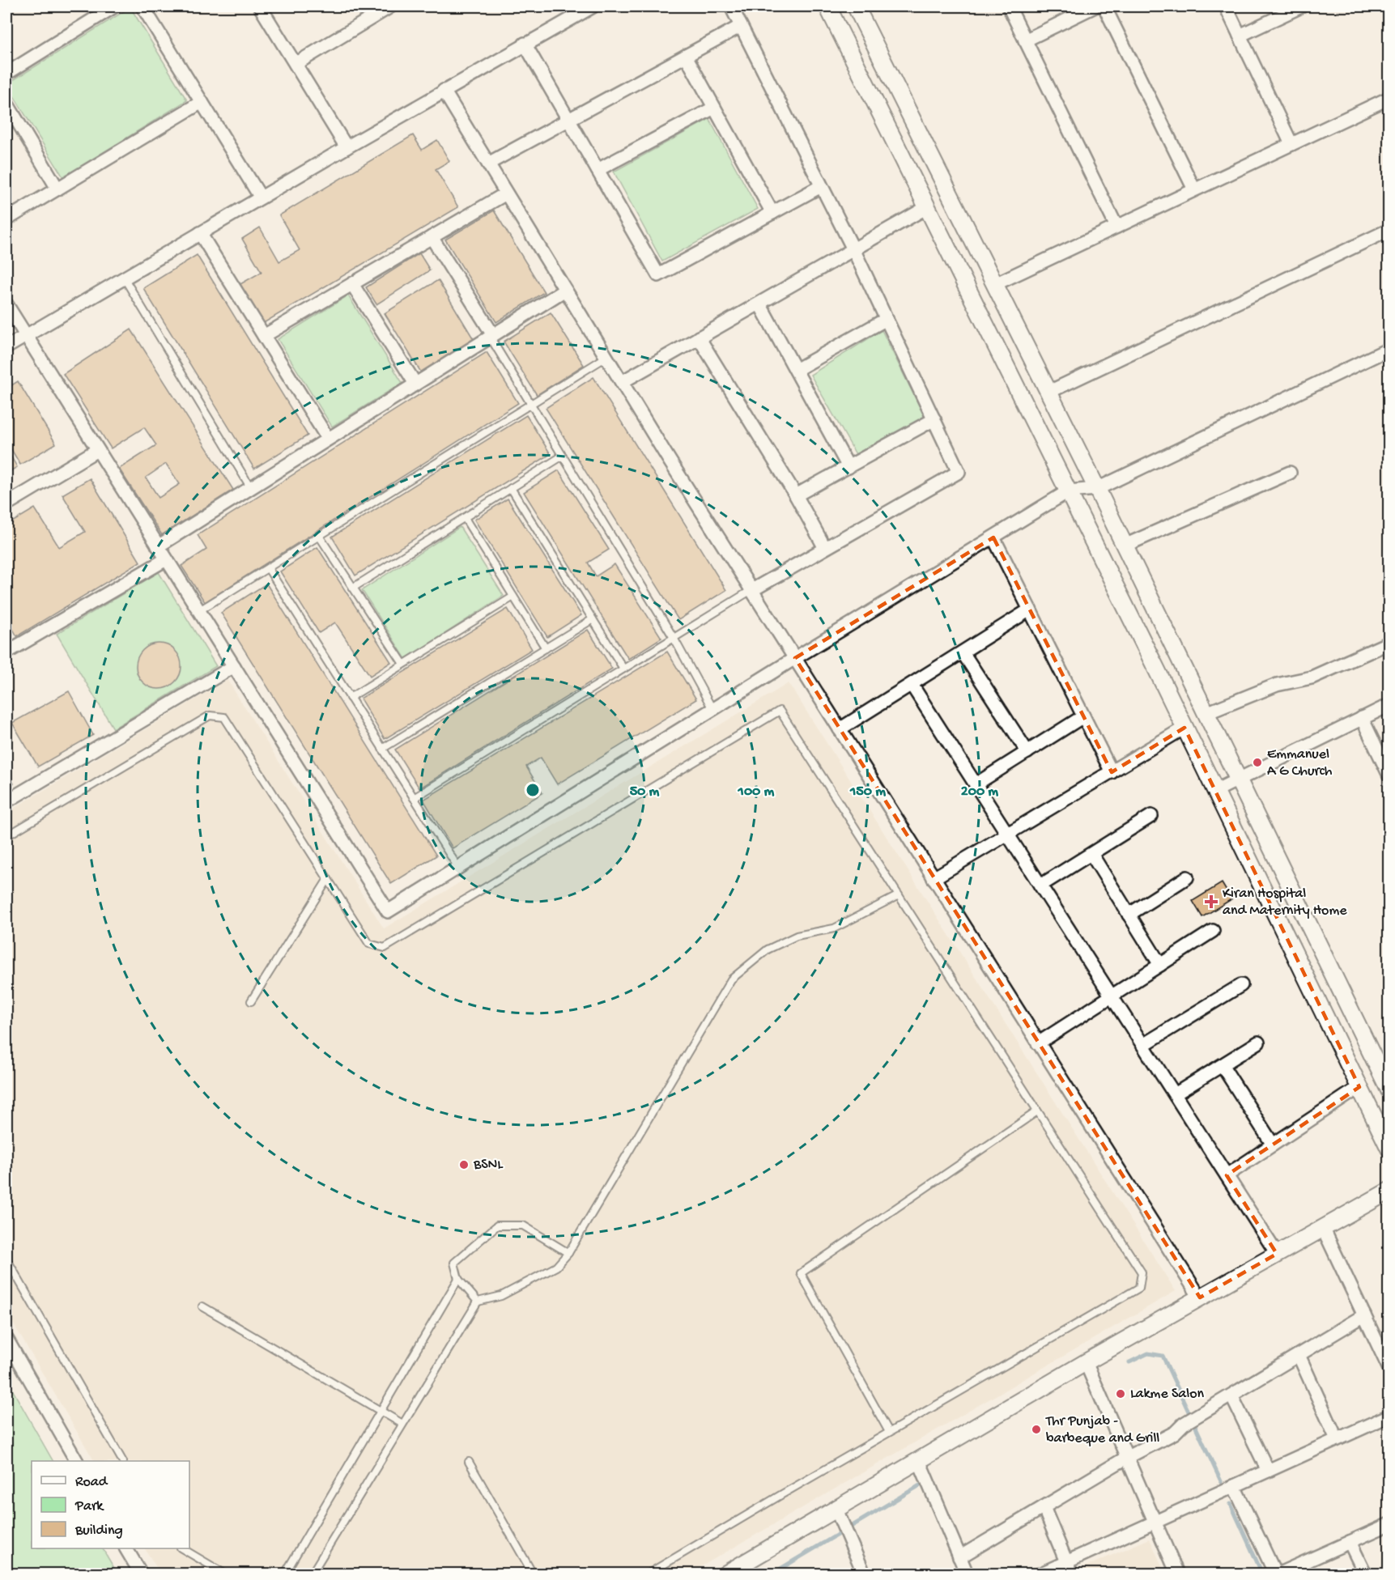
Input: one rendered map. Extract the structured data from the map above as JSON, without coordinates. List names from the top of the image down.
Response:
{
  "places": {
    "other": [
      "Emmanuel A G Church",
      "BSNL",
      "Lakme Salon",
      "Thr Punjab - barbeque and Grill"
    ],
    "health": ["Kiran Hospital and Maternity Home"]
  },
  "legend": ["Road", "Park", "Building"],
  "rings": [
    "50 m",
    "100 m",
    "150 m",
    "200 m"
  ]
}
